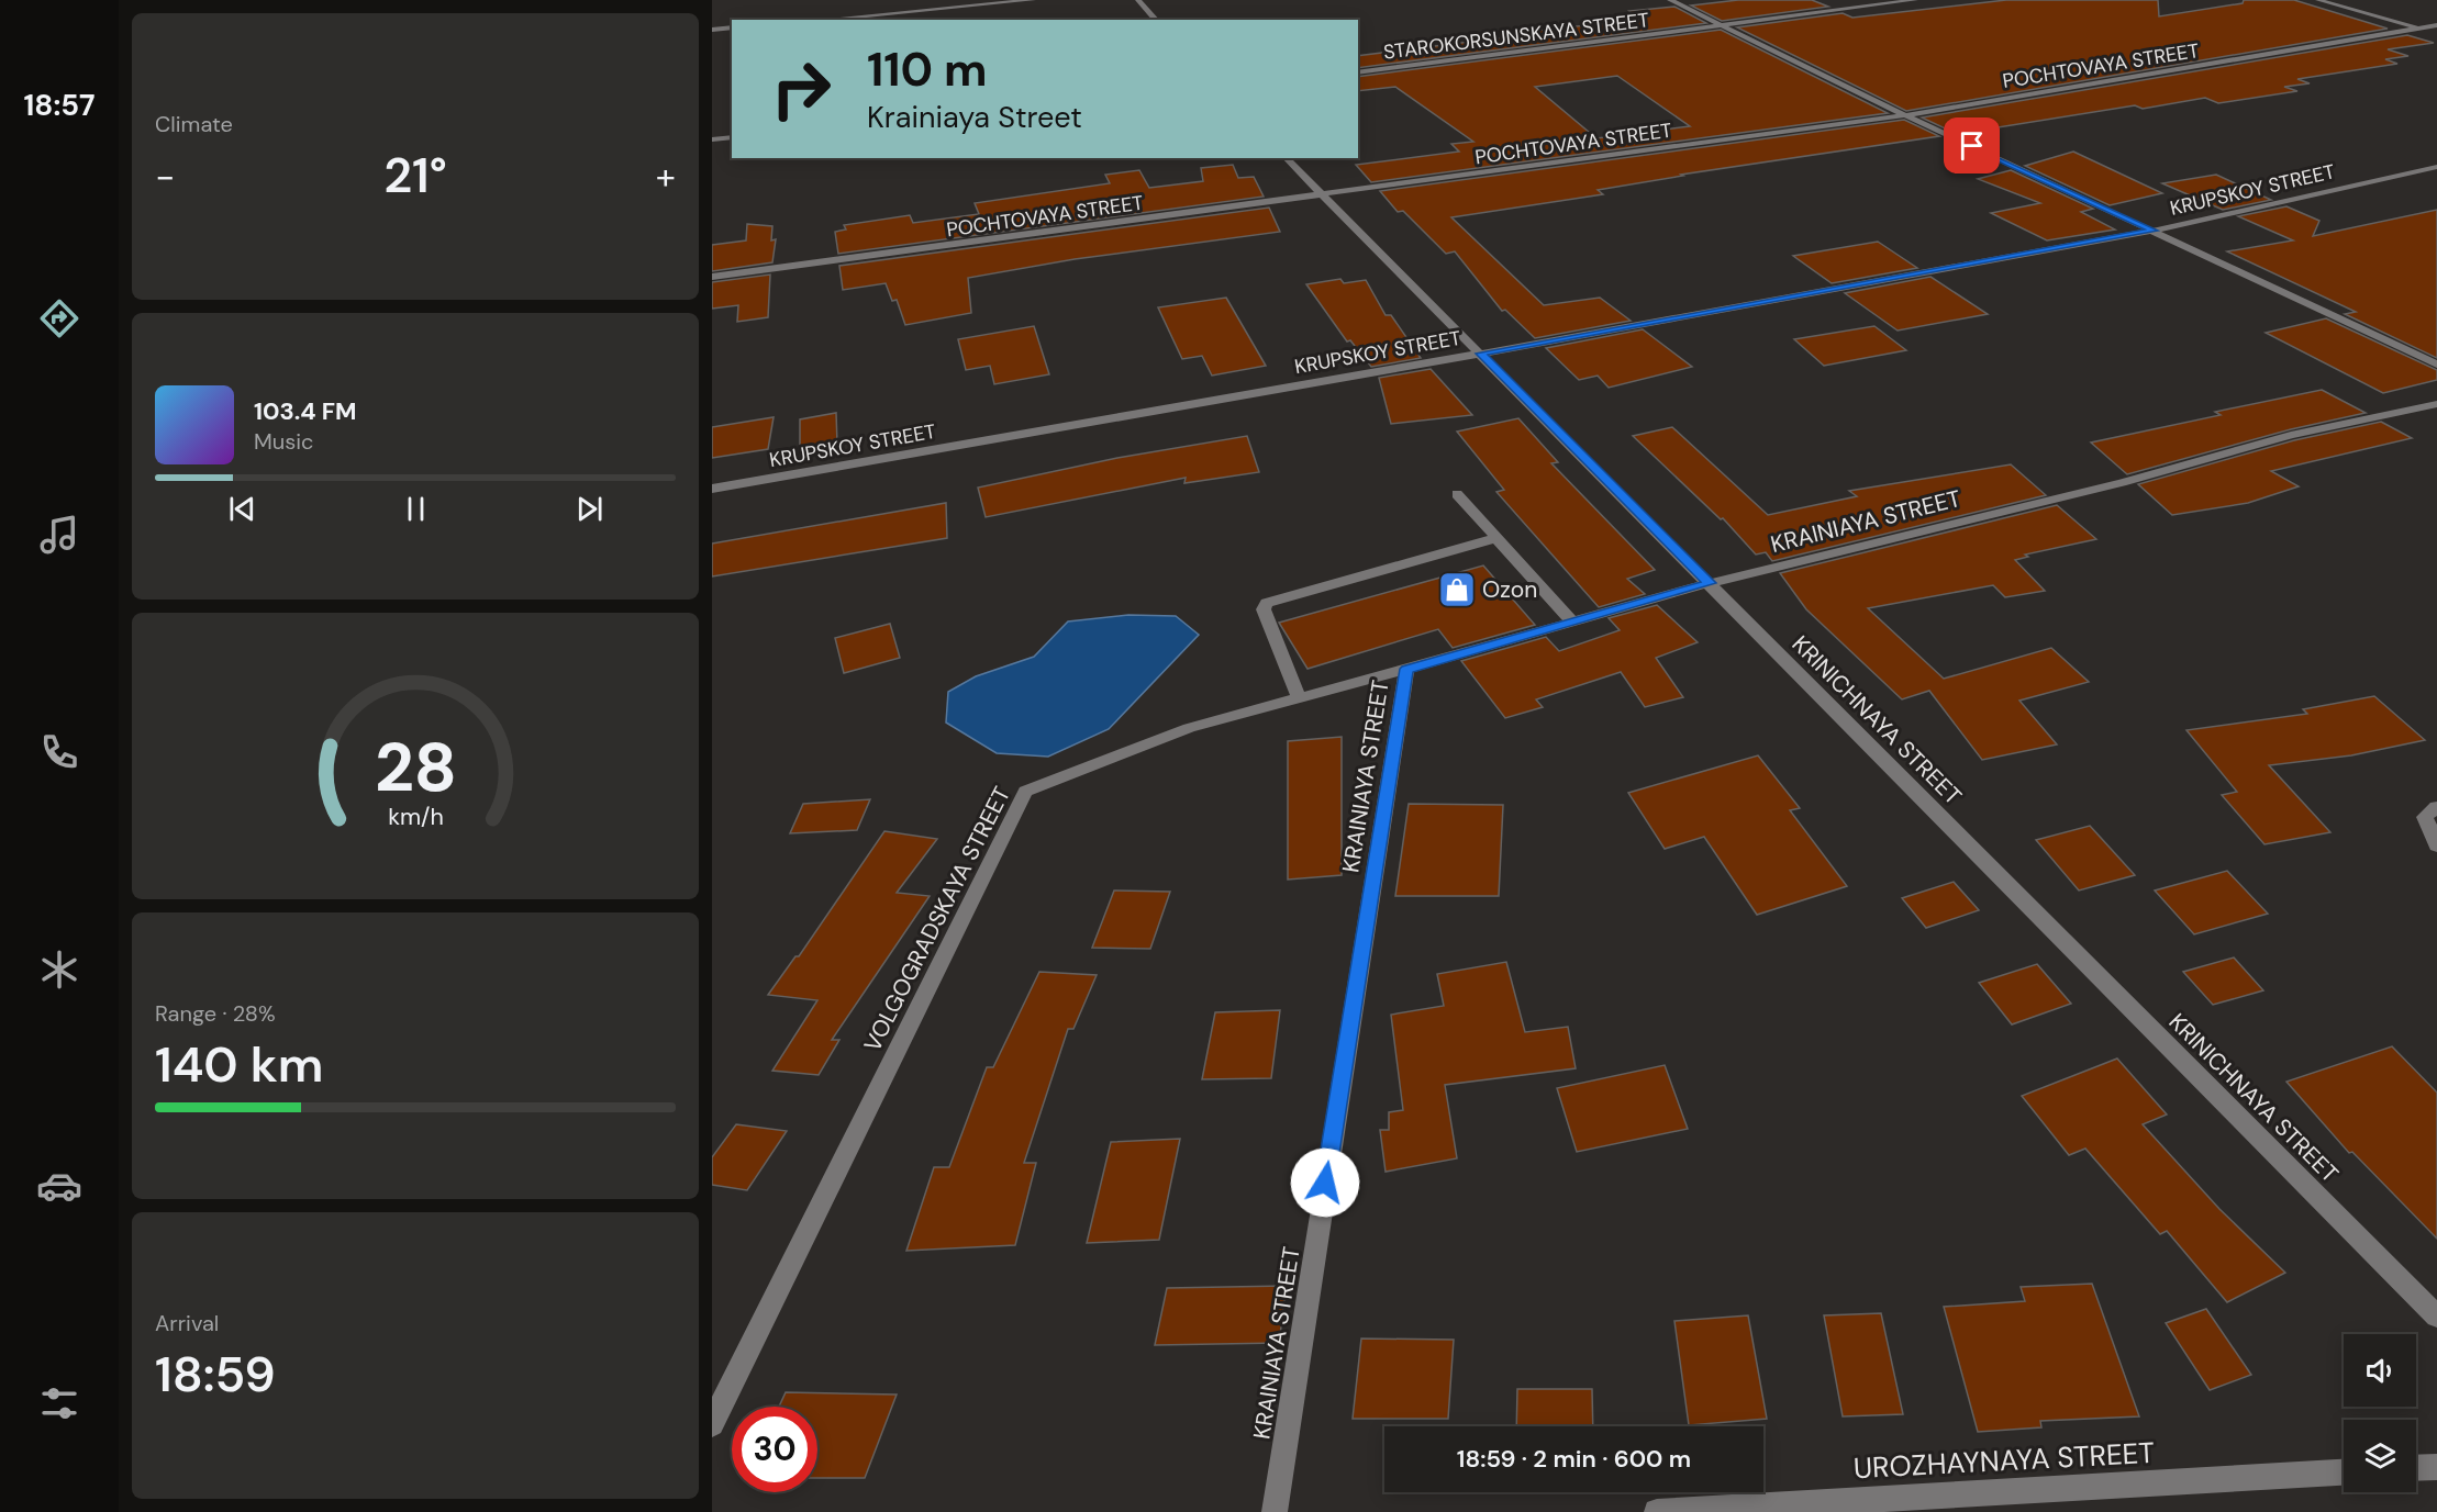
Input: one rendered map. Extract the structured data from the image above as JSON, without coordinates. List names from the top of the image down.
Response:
{
  "streets": {
    "street": [
      "STAROKORSUNSKAYA STREET",
      "POCHTOVAYA STREET",
      "KRUPSKOY STREET",
      "KRAINIAYA STREET",
      "KRINICHNAYA STREET",
      "VOLGOGRADSKAYA STREET",
      "UROZHAYNAYA STREET"
    ]
  },
  "crossings": [
    ["POCHTOVAYA STREET", "KRINICHNAYA STREET"],
    ["KRUPSKOY STREET", "KRINICHNAYA STREET"],
    ["KRAINIAYA STREET", "KRINICHNAYA STREET"],
    ["KRAINIAYA STREET", "VOLGOGRADSKAYA STREET"]
  ],
  "places": {
    "shop": ["Ozon"]
  },
  "page": {
    "tabs": "18:57",
    "tile": [
      "Climate",
      ["Range · 28%", "140 km"],
      ["Arrival", "18:59"]
    ],
    "turn": ["110 m", "Krainiaya Street"],
    "heat": ["−", "21°", "+"],
    "song": ["103.4 FM", "Music"],
    "limit": "30",
    "trip": "18:59 · 2 min · 600 m",
    "gauge": ["28", "km/h"]
  }
}
